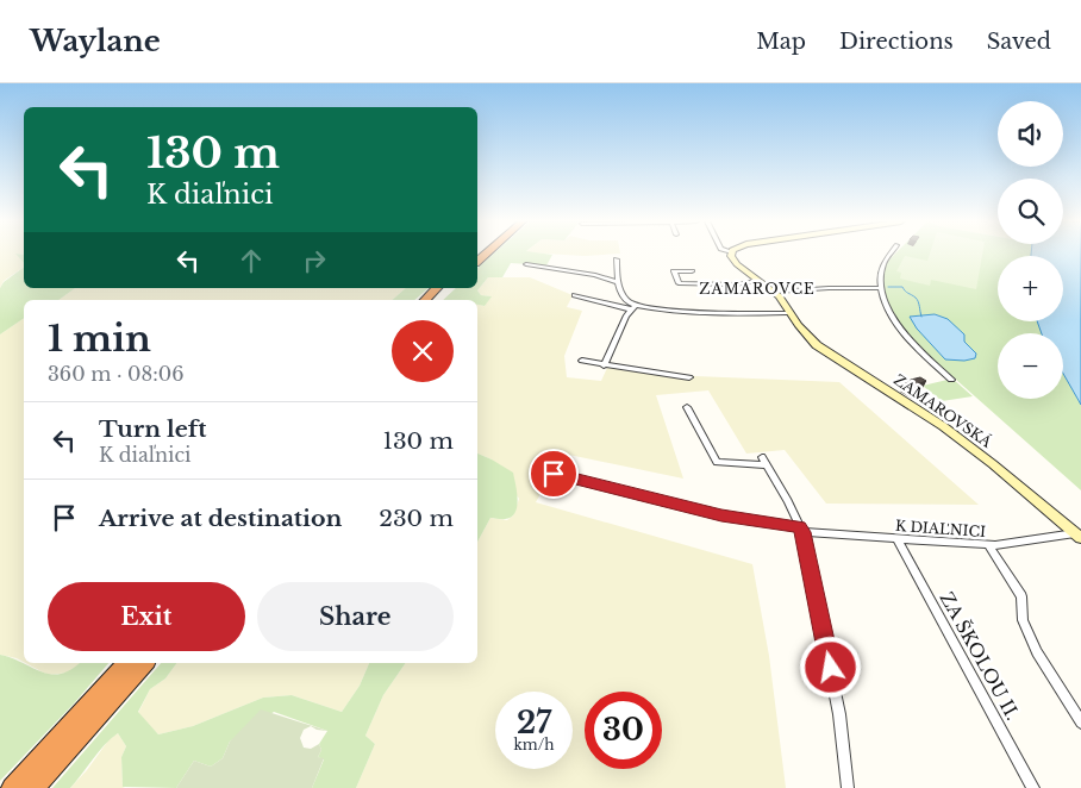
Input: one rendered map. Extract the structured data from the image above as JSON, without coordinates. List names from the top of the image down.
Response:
{
  "streets": {
    "main road": ["ZAMAROVSKÁ"],
    "street": ["K DIAĽNICI", "ZA ŠKOLOU II."]
  },
  "crossings": [
    ["ZAMAROVSKÁ", "K DIAĽNICI"],
    ["K DIAĽNICI", "ZA ŠKOLOU II."]
  ],
  "districts": ["ZAMAROVCE"],
  "page": {
    "header": "Waylane",
    "nav": ["Map", "Directions", "Saved"],
    "map_buttons": ["+", "−"],
    "turn": ["130 m", "K diaľnici"],
    "heading": ["1 min", "360 m · 08:06"],
    "list": [
      {
        "name": "Turn left",
        "note": "K diaľnici",
        "value": "130 m"
      },
      {
        "name": "Arrive at destination",
        "value": "230 m"
      }
    ],
    "buttons": ["Exit", "Share"],
    "speed": "27 km/h",
    "limit": "30"
  }
}
